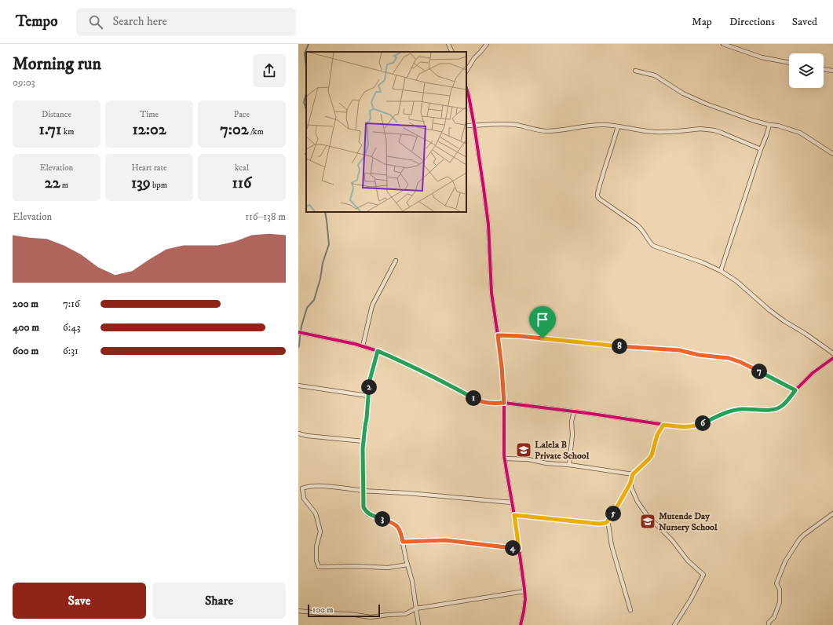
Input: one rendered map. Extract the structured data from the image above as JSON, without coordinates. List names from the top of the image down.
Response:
{
  "places": {
    "school or university": ["Lalela B Private School", "Mutende Day Nursery School"]
  },
  "scale_bar": "100 m",
  "page": {
    "header": "Tempo",
    "search": "Search here",
    "nav": ["Map", "Directions", "Saved"],
    "heading": ["Morning run", "09:03"],
    "stats": [
      ["Distance", "1.71 km"],
      ["Time", "12:02"],
      ["Pace", "7:02 /km"],
      ["Elevation", "22 m"],
      ["Heart rate", "139 bpm"],
      ["kcal", "116"]
    ],
    "chart": ["Elevation", "116–138 m"],
    "list": [
      {
        "name": "200 m",
        "note": "7:16"
      },
      {
        "name": "400 m",
        "note": "6:43"
      },
      {
        "name": "600 m",
        "note": "6:31"
      }
    ],
    "pins": [
      "8",
      "7",
      "2",
      "1",
      "6",
      "5",
      "3",
      "4"
    ],
    "buttons": ["Save", "Share"],
    "scale": "100 m"
  }
}
